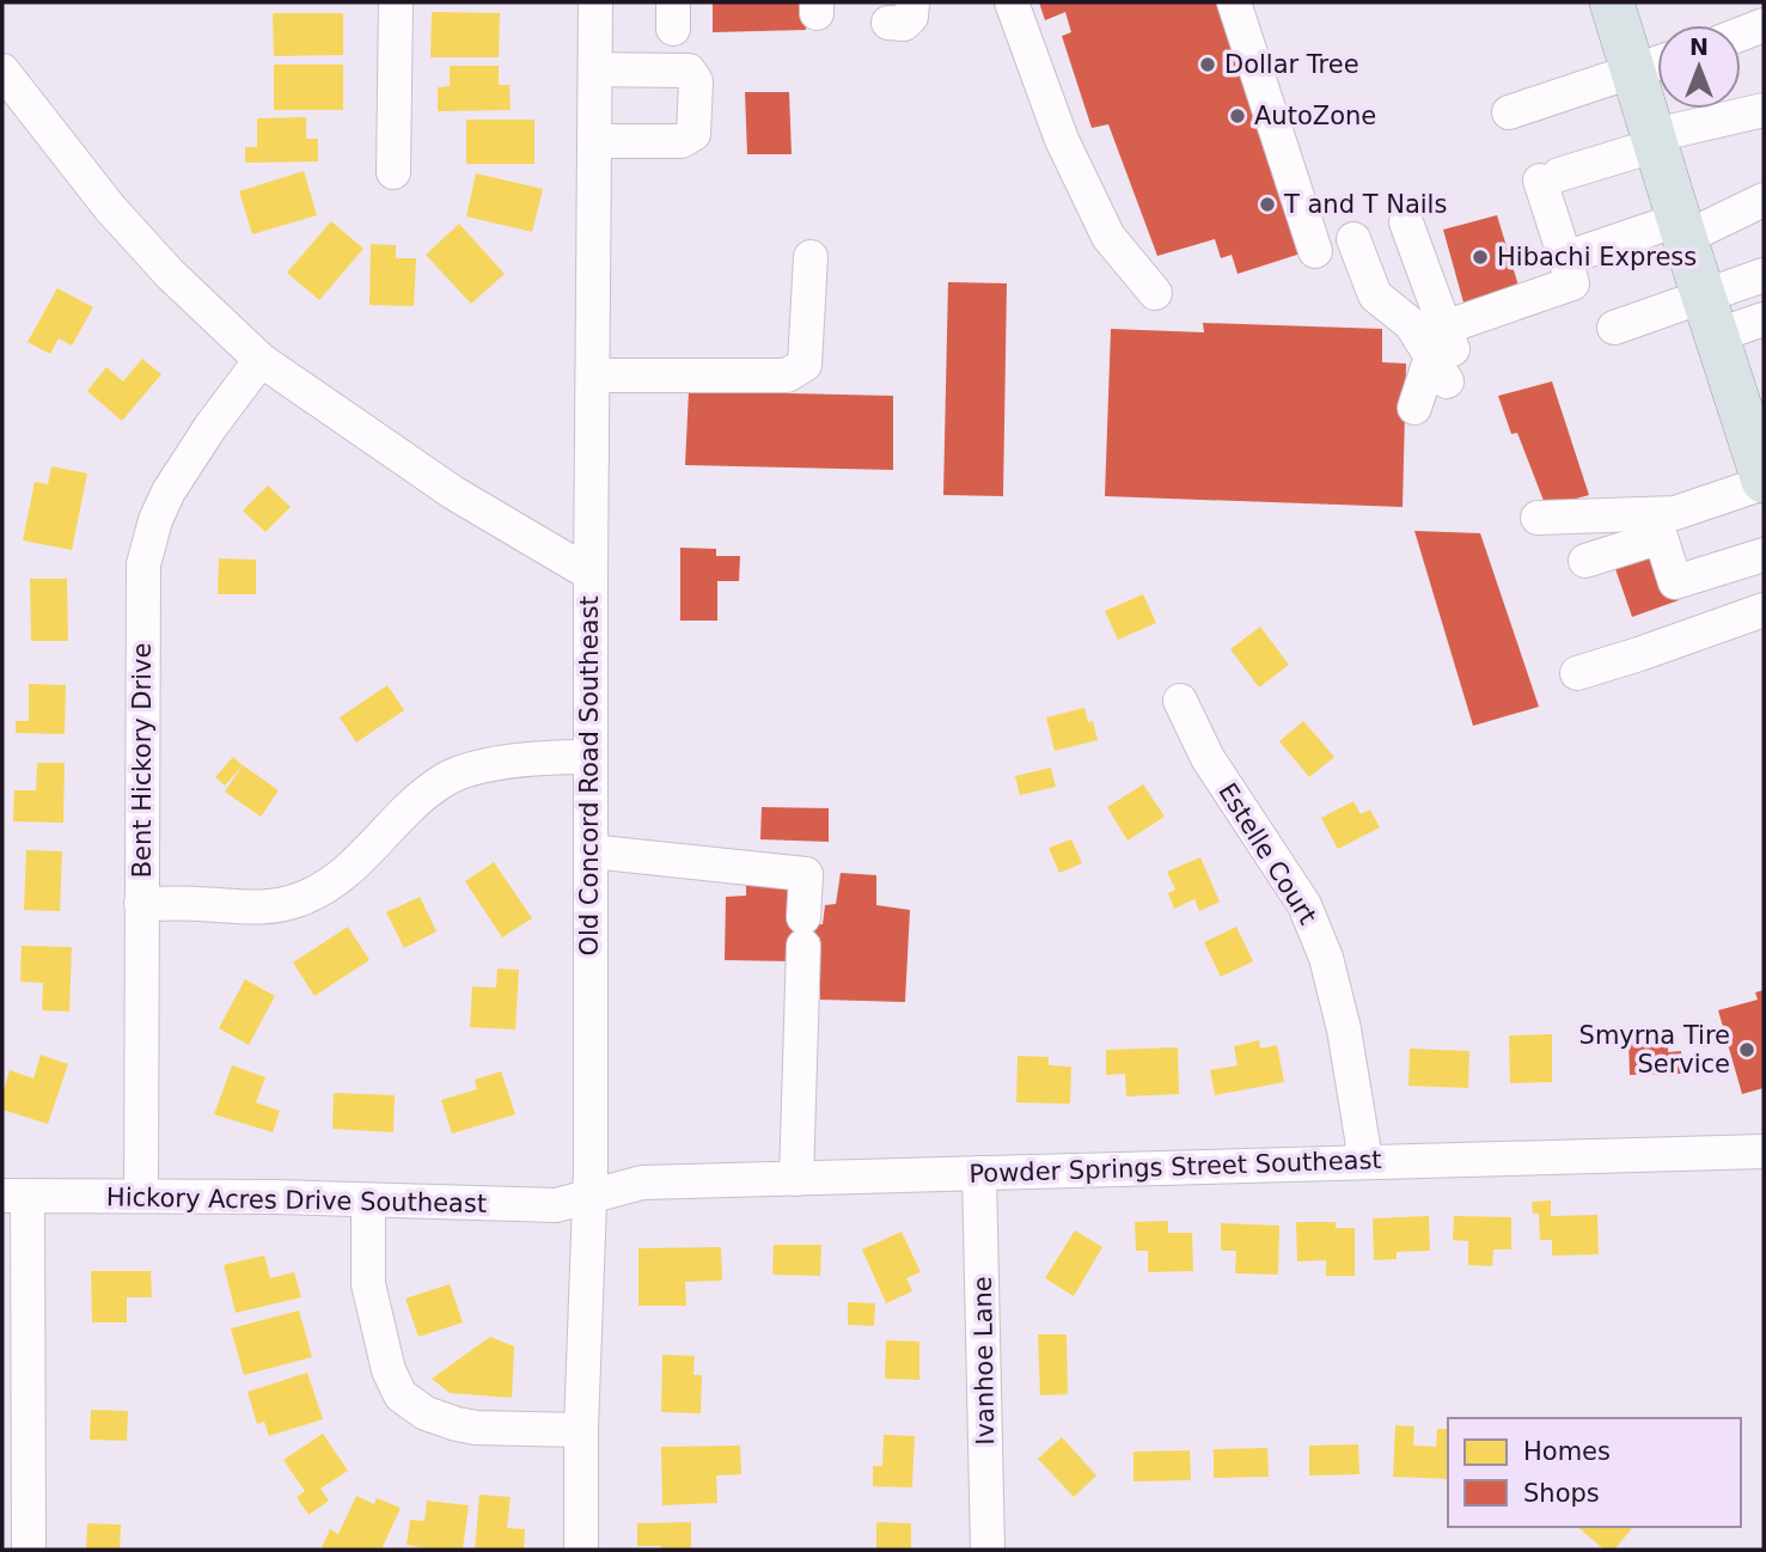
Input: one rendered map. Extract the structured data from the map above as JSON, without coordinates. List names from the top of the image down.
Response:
{
  "streets": {
    "street": [
      "Bent Hickory Drive",
      "Old Concord Road Southeast",
      "Estelle Court",
      "Powder Springs Street Southeast",
      "Hickory Acres Drive Southeast",
      "Ivanhoe Lane"
    ]
  },
  "crossings": [
    ["Bent Hickory Drive", "Hickory Acres Drive Southeast"],
    ["Old Concord Road Southeast", "Powder Springs Street Southeast"],
    ["Old Concord Road Southeast", "Hickory Acres Drive Southeast"],
    ["Estelle Court", "Powder Springs Street Southeast"],
    ["Powder Springs Street Southeast", "Hickory Acres Drive Southeast"],
    ["Powder Springs Street Southeast", "Ivanhoe Lane"]
  ],
  "places": [
    "Dollar Tree",
    "AutoZone",
    "T and T Nails",
    "Hibachi Express",
    "Smyrna Tire Service"
  ],
  "legend": ["Homes", "Shops"],
  "north": "top"
}
